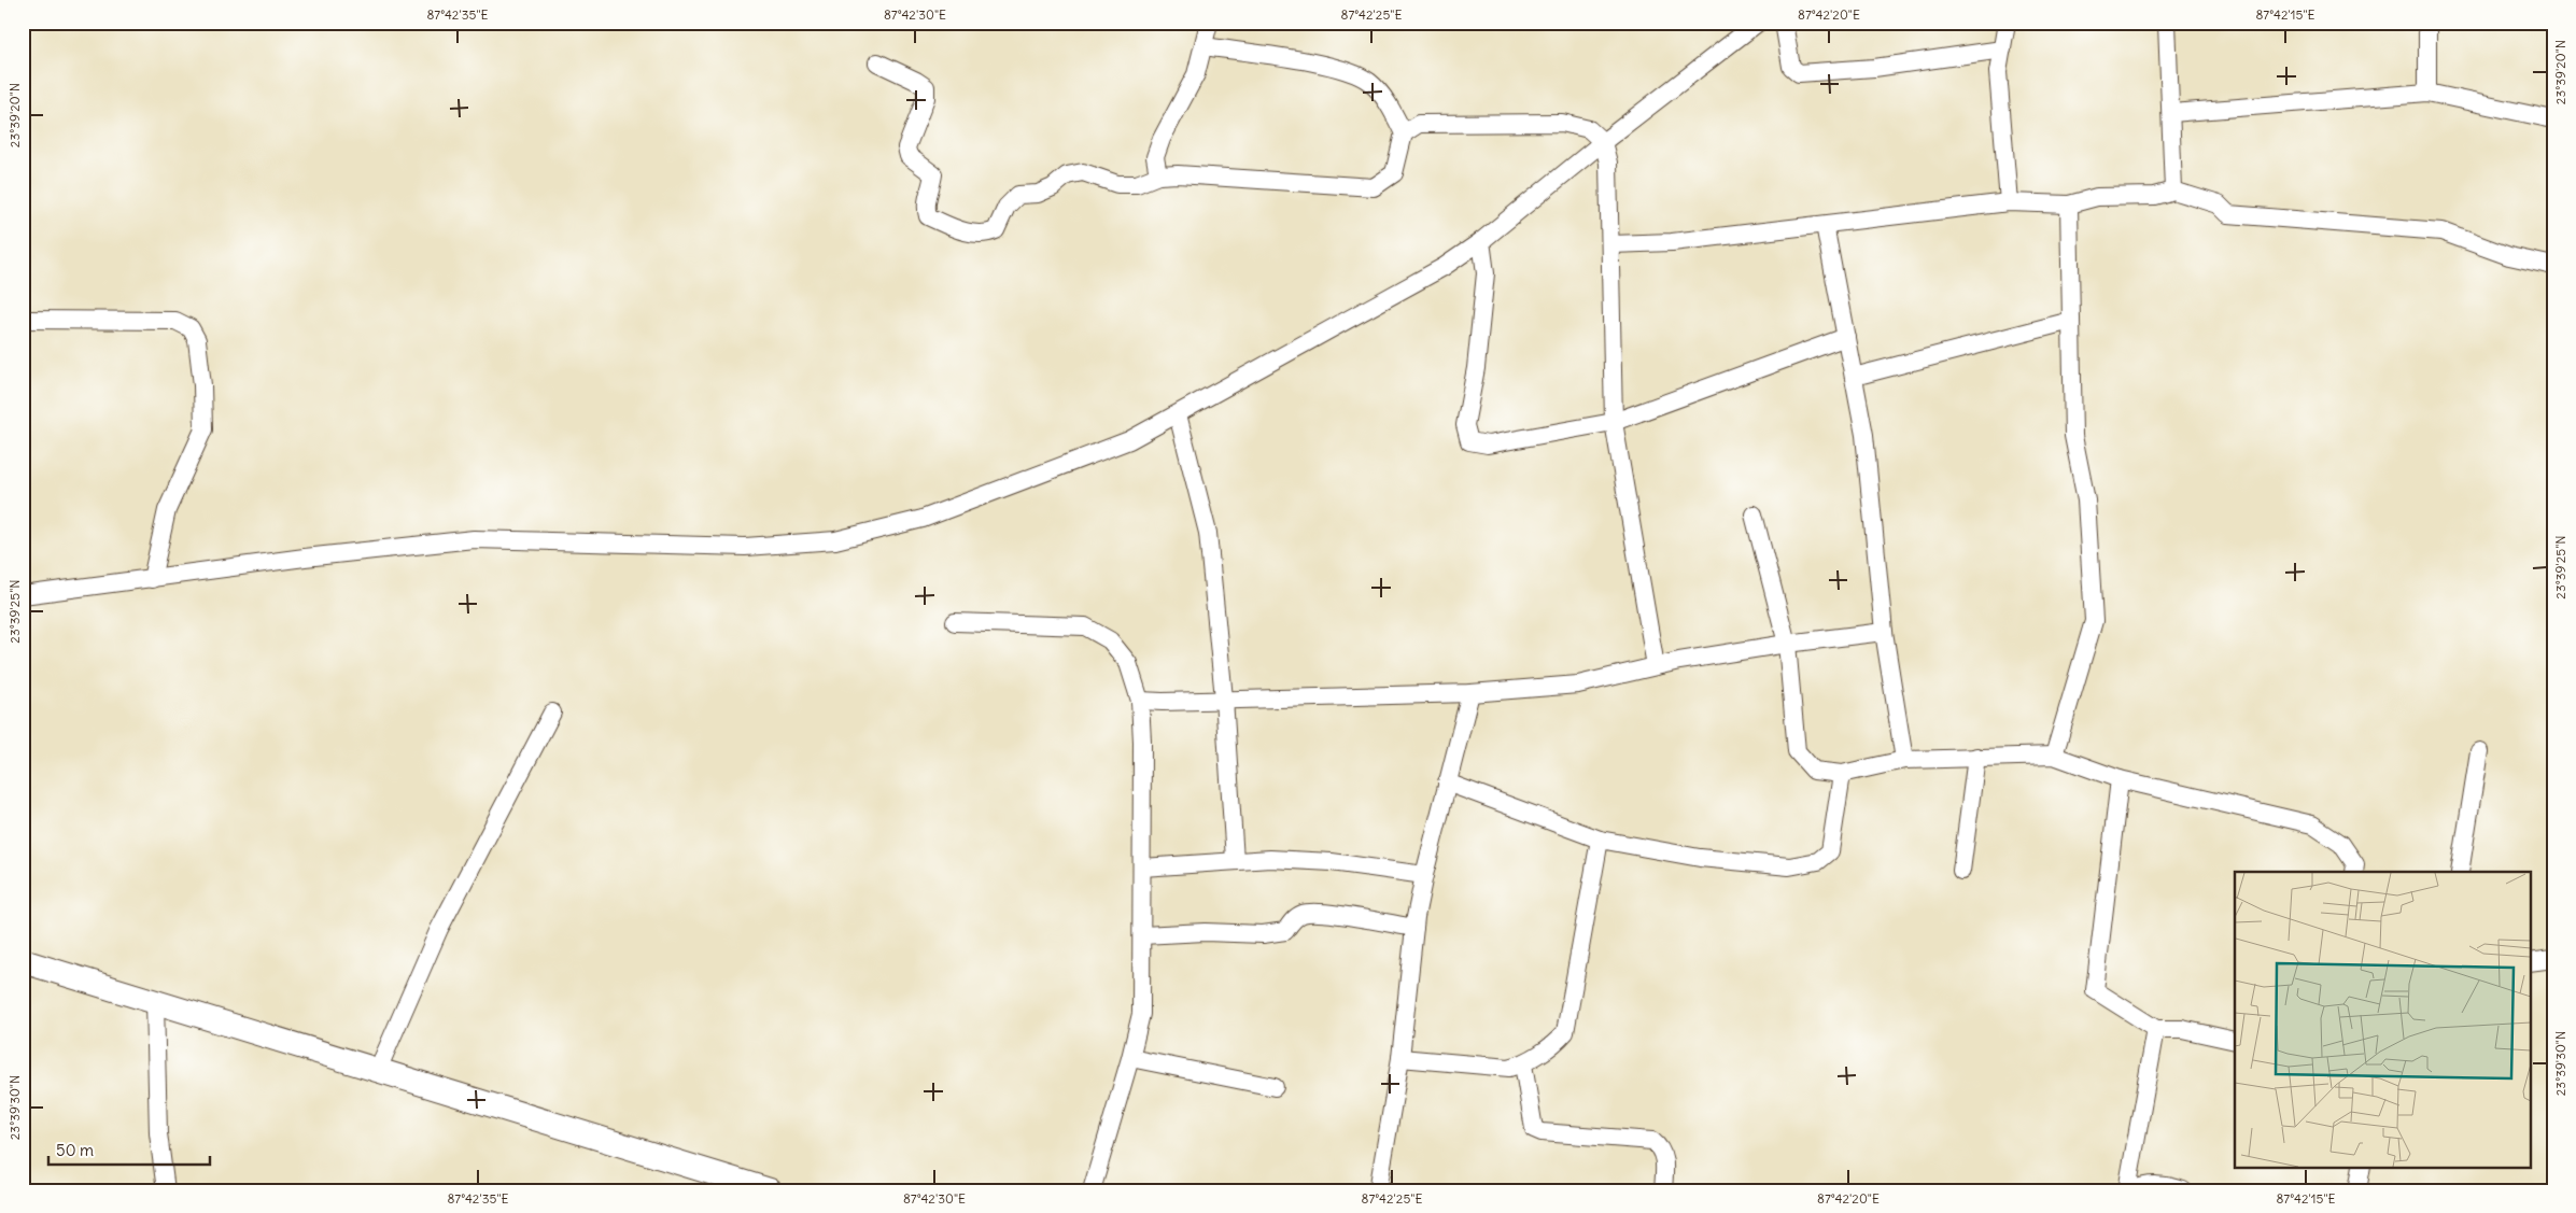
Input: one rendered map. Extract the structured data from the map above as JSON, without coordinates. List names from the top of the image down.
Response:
{
  "scale_bar": "50 m",
  "coordinates": [
    "87°42'35\"E",
    "87°42'30\"E",
    "87°42'25\"E",
    "87°42'20\"E",
    "87°42'15\"E",
    "23°39'20\"N",
    "23°39'25\"N",
    "23°39'30\"N"
  ]
}
